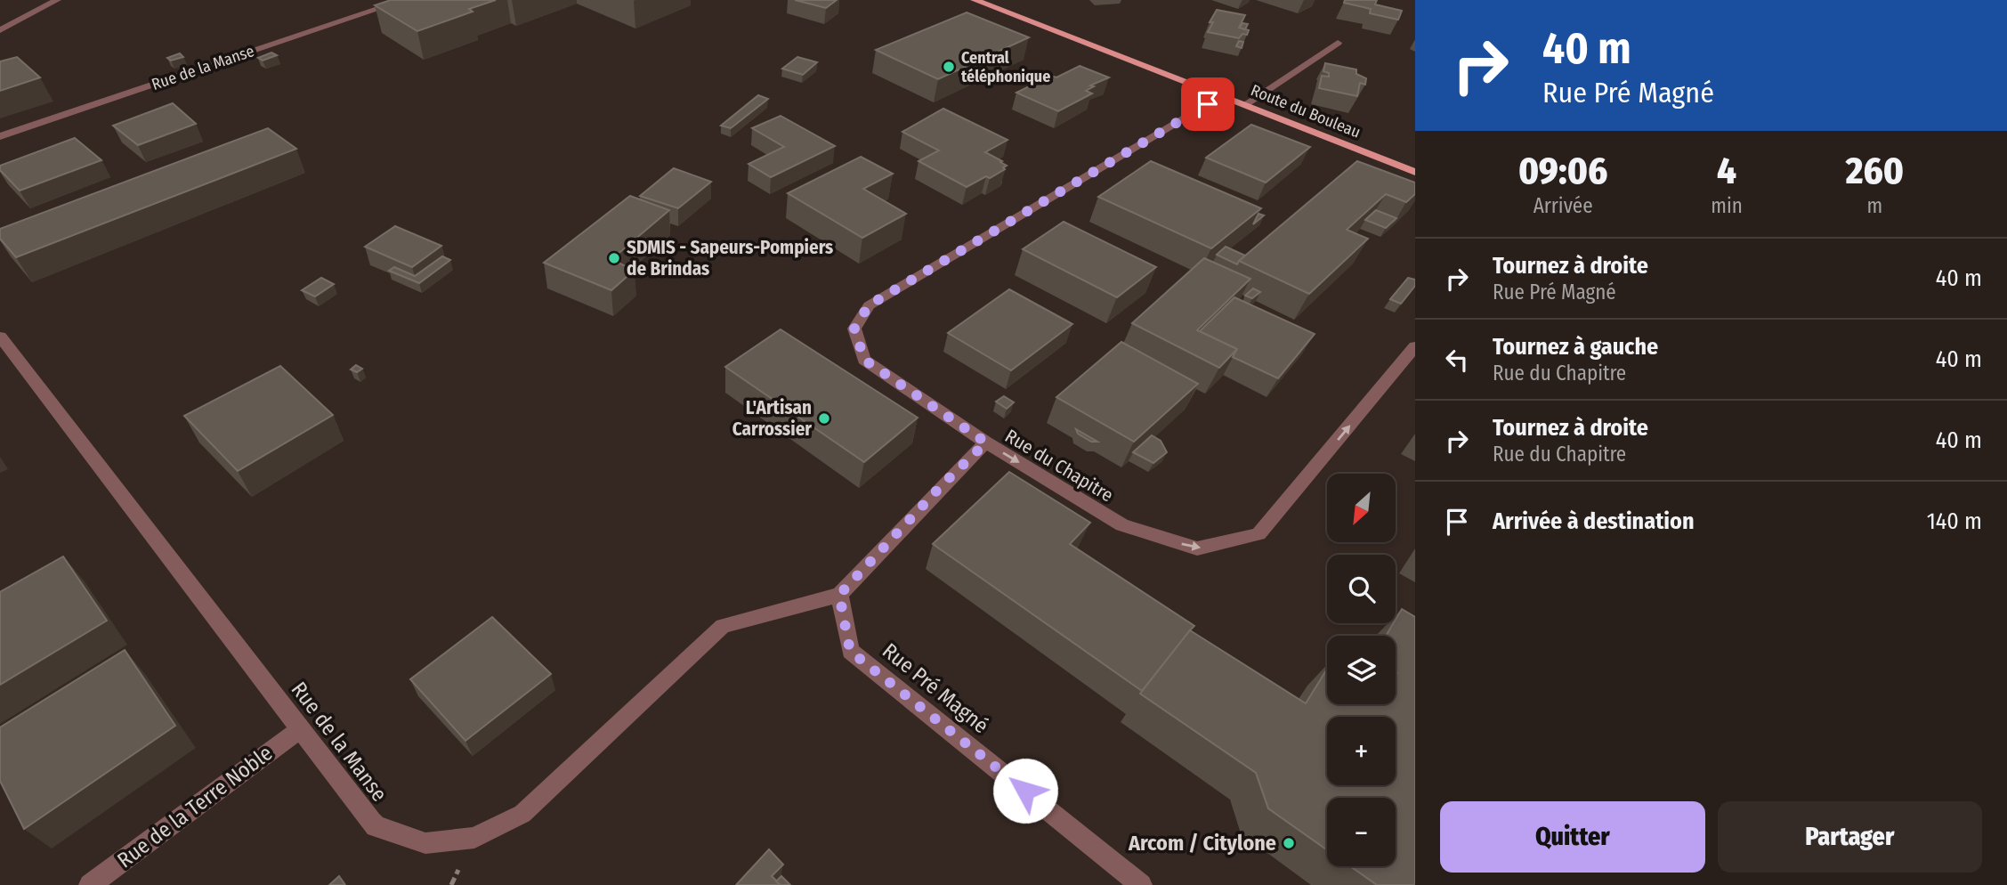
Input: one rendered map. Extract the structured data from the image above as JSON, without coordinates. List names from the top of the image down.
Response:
{
  "streets": {
    "main road": ["Route du Bouleau"],
    "street": [
      "Rue de la Manse",
      "Rue du Chapitre",
      "Rue Pré Magné",
      "Rue de la Terre Noble"
    ]
  },
  "crossings": [
    ["Rue de la Manse", "Rue Pré Magné"],
    ["Rue de la Manse", "Rue de la Terre Noble"],
    ["Route du Bouleau", "Rue du Chapitre"]
  ],
  "one_way": ["Rue du Chapitre"],
  "places": [
    "Central téléphonique",
    "SDMIS - Sapeurs-Pompiers de Brindas",
    "L'Artisan Carrossier",
    "Arcom / Citylone"
  ],
  "north": "bottom left",
  "page": {
    "turn": ["40 m", "Rue Pré Magné"],
    "eta": [
      "09:06",
      "Arrivée",
      "4",
      "min",
      "260",
      "m"
    ],
    "list": [
      {
        "name": "Tournez à droite",
        "note": "Rue Pré Magné",
        "value": "40 m"
      },
      {
        "name": "Tournez à gauche",
        "note": "Rue du Chapitre",
        "value": "40 m"
      },
      {
        "name": "Tournez à droite",
        "note": "Rue du Chapitre",
        "value": "40 m"
      },
      {
        "name": "Arrivée à destination",
        "value": "140 m"
      }
    ],
    "map_buttons": ["+", "−"],
    "buttons": ["Quitter", "Partager"]
  }
}
